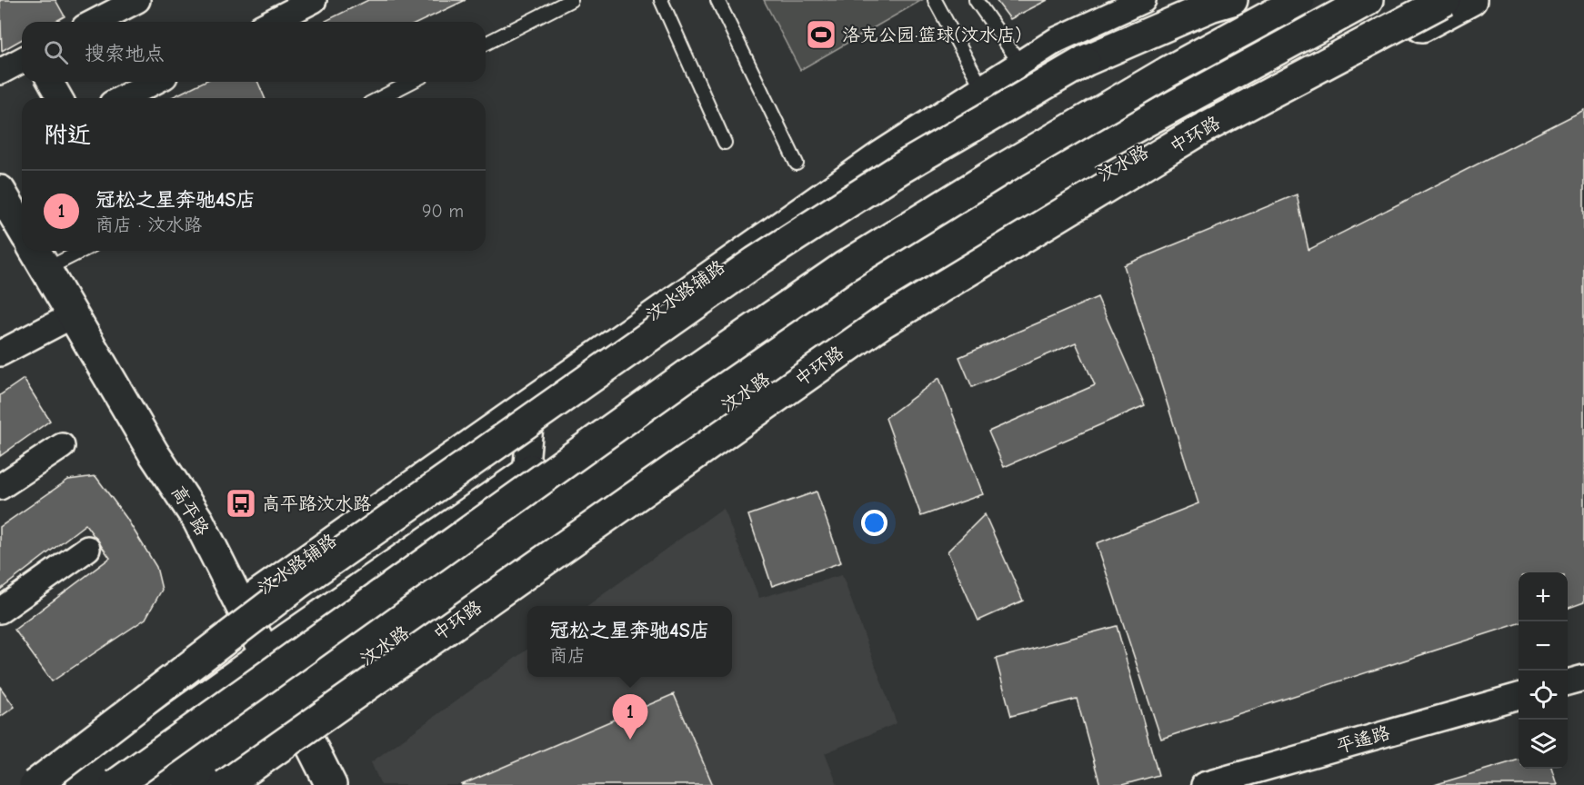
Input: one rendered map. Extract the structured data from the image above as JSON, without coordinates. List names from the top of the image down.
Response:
{
  "streets": {
    "main road": ["中环路", "汶水路", "高平路"],
    "street": ["汶水路辅路", "平遥路"]
  },
  "crossings": [
    ["汶水路", "高平路"],
    ["汶水路辅路", "高平路"]
  ],
  "places": {
    "sports": ["洛克公园·篮球(汶水店)"],
    "bus stop": ["高平路汶水路"]
  },
  "page": {
    "search": "搜索地点",
    "heading": "附近",
    "list": [
      {
        "mark": "1",
        "name": "冠松之星奔驰4S店",
        "note": "商店 · 汶水路",
        "value": "90 m"
      }
    ],
    "map_buttons": ["+", "−"],
    "popup": ["冠松之星奔驰4S店", "商店"],
    "pins": "1"
  }
}
